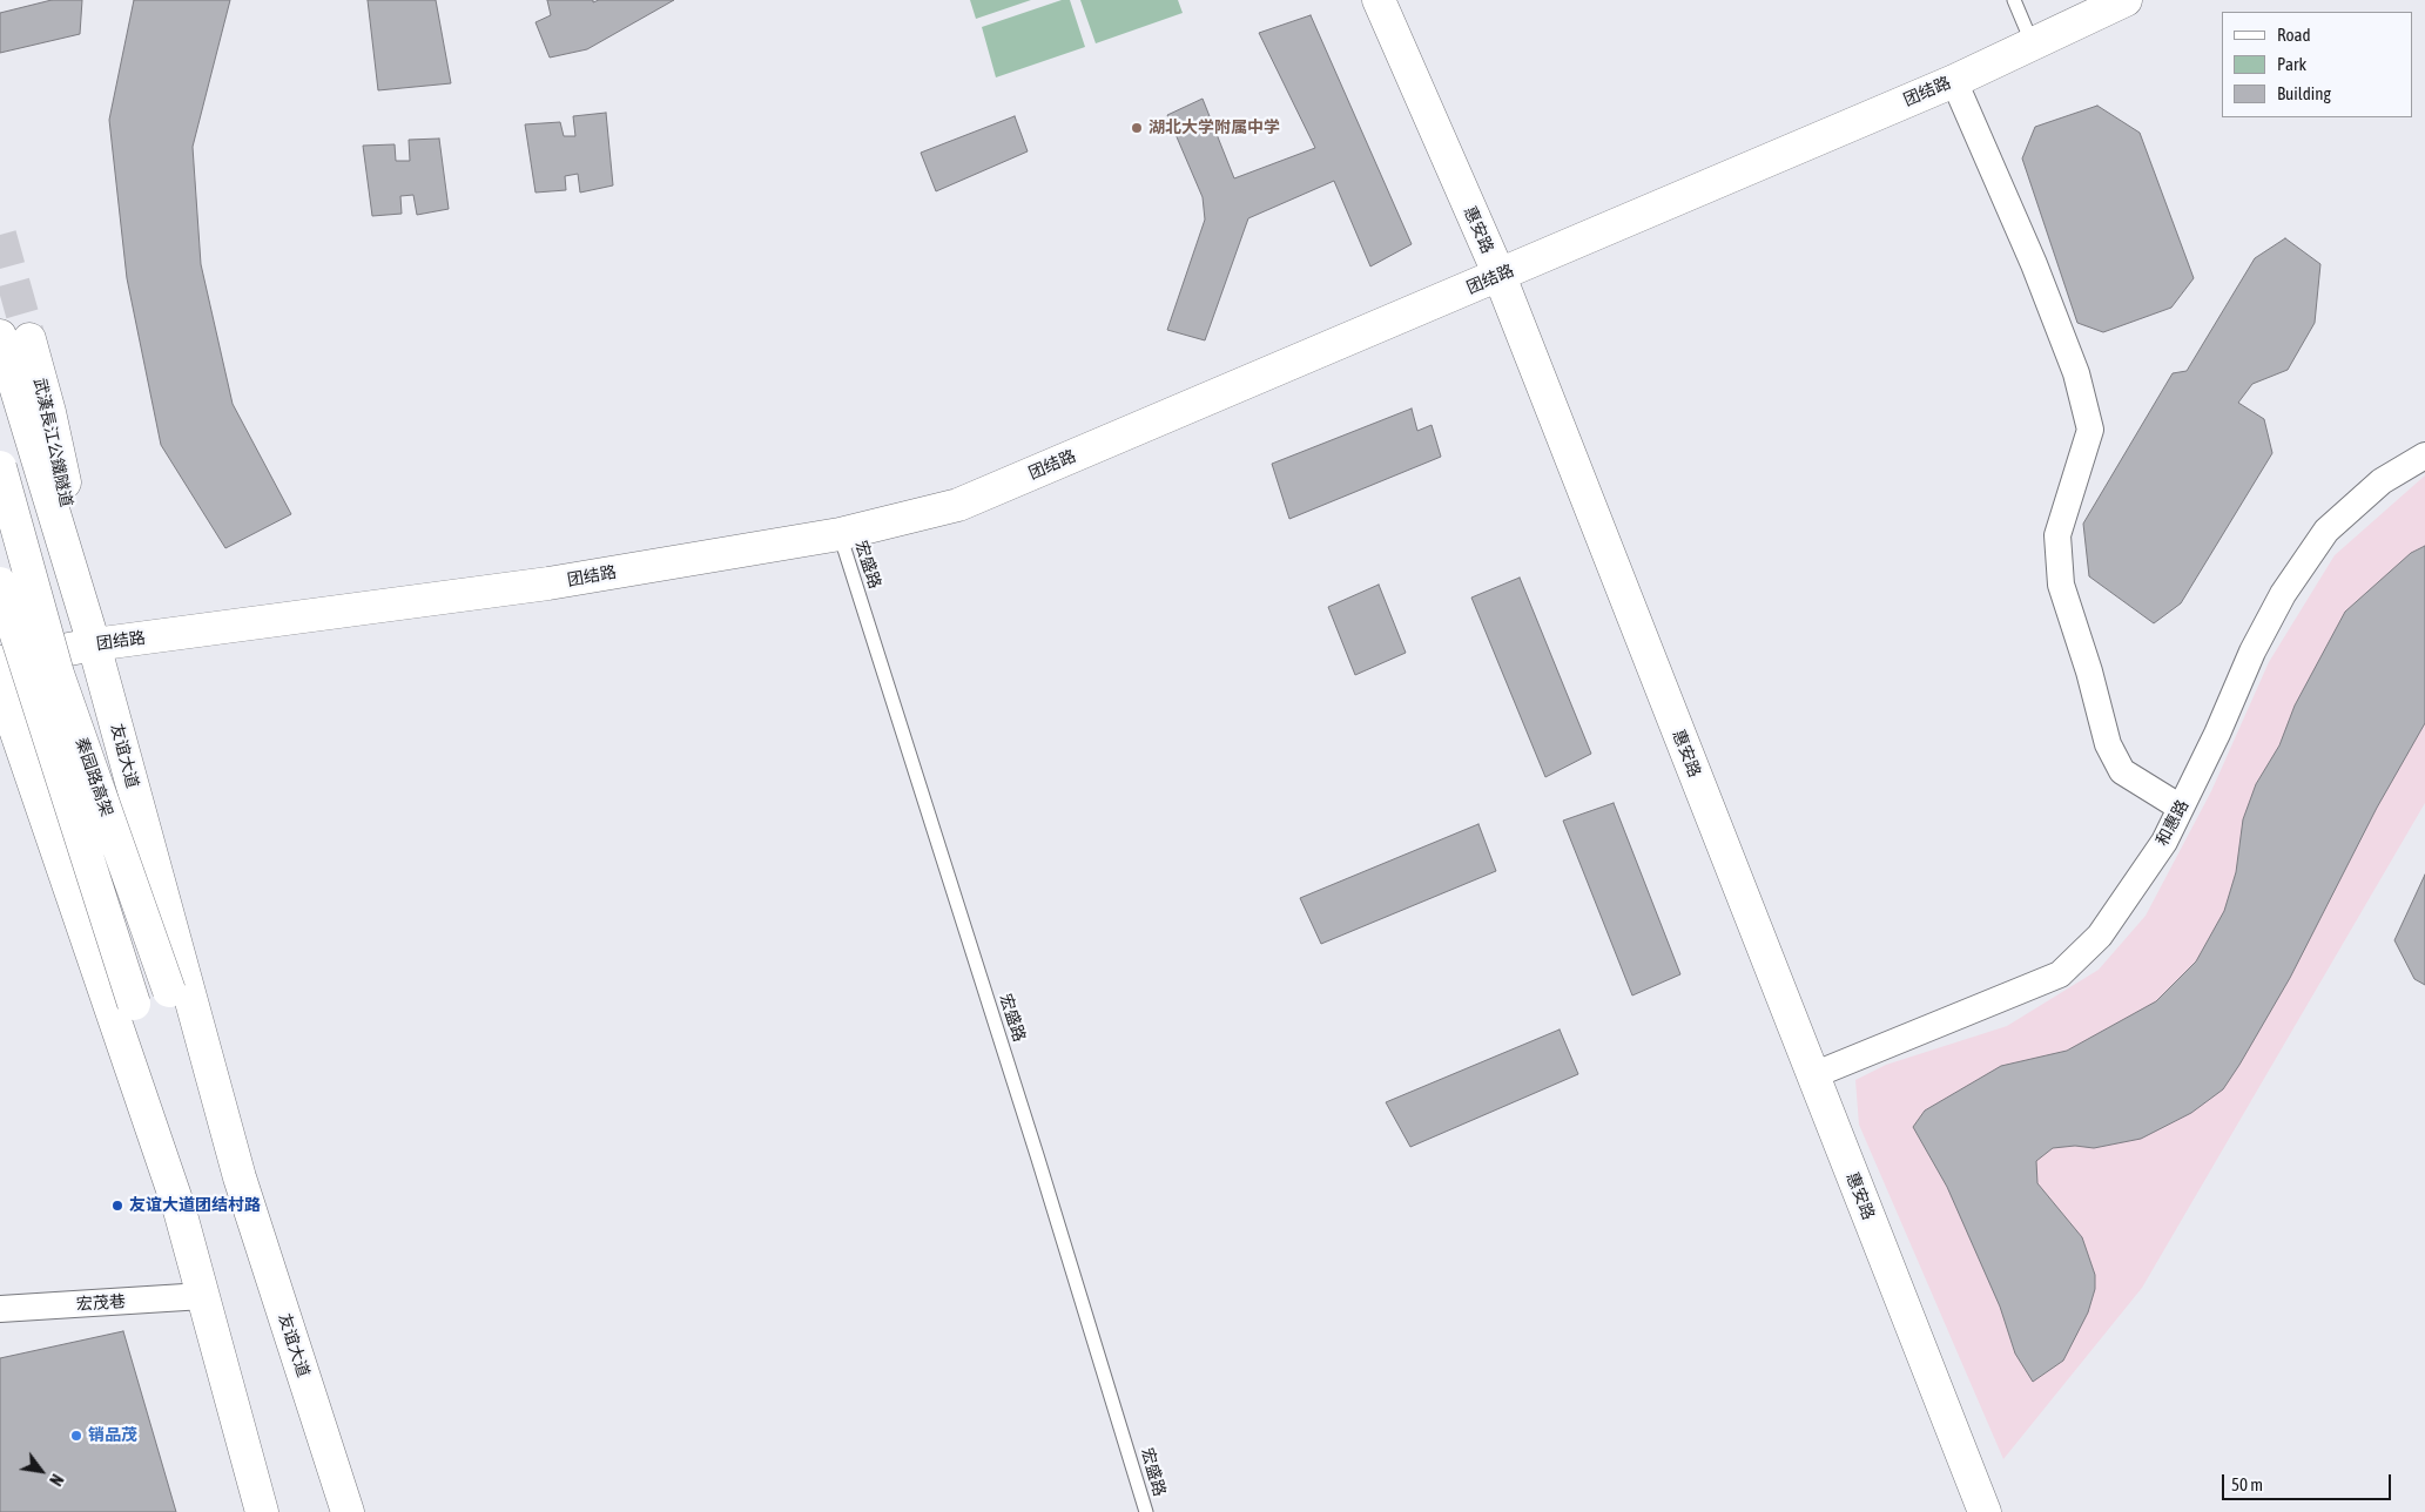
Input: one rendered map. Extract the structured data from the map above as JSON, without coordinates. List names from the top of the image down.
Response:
{
  "streets": {
    "street": [
      "团结路",
      "惠安路",
      "武漢長江公鐵隧道",
      "友谊大道",
      "秦园路高架",
      "和惠路",
      "宏茂巷"
    ],
    "lane": ["宏盛路"]
  },
  "crossings": [
    ["团结路", "惠安路"],
    ["团结路", "宏盛路"],
    ["团结路", "友谊大道"],
    ["惠安路", "和惠路"],
    ["武漢長江公鐵隧道", "友谊大道"],
    ["友谊大道", "秦园路高架"]
  ],
  "places": ["湖北大学附属中学", "友谊大道团结村路", "销品茂"],
  "legend": ["Road", "Park", "Building"],
  "scale_bar": "50 m",
  "north": "bottom right"
}
